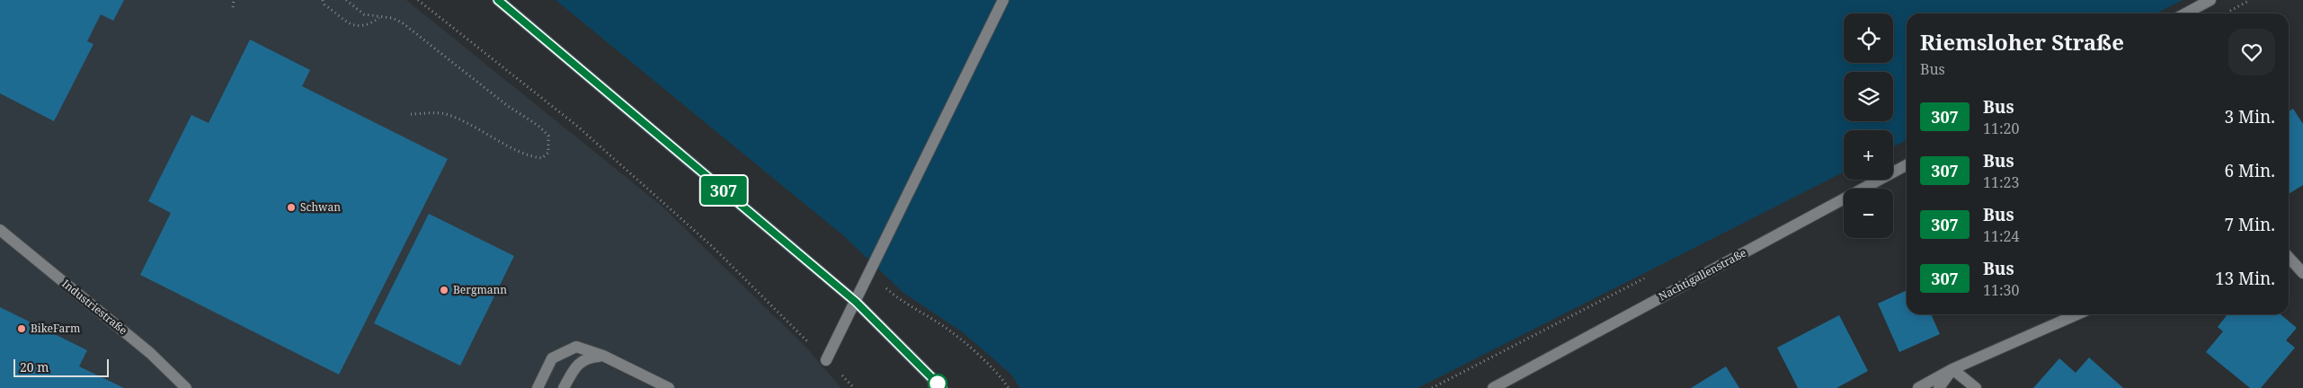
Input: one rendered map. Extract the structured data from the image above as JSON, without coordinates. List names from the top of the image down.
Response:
{
  "streets": {
    "street": ["Nachtigallenstraße", "Industriestraße"]
  },
  "places": ["Schwan", "Bergmann", "BikeFarm"],
  "lines": ["bus line 307"],
  "scale_bar": "20 m",
  "page": {
    "on_map": "307",
    "map_buttons": ["+", "−"],
    "heading": ["Riemsloher Straße", "Bus"],
    "list": [
      {
        "mark": "307",
        "name": "Bus",
        "note": "11:20",
        "value": "3 Min."
      },
      {
        "mark": "307",
        "name": "Bus",
        "note": "11:23",
        "value": "6 Min."
      },
      {
        "mark": "307",
        "name": "Bus",
        "note": "11:24",
        "value": "7 Min."
      },
      {
        "mark": "307",
        "name": "Bus",
        "note": "11:30",
        "value": "13 Min."
      }
    ],
    "scale": "20 m"
  }
}
